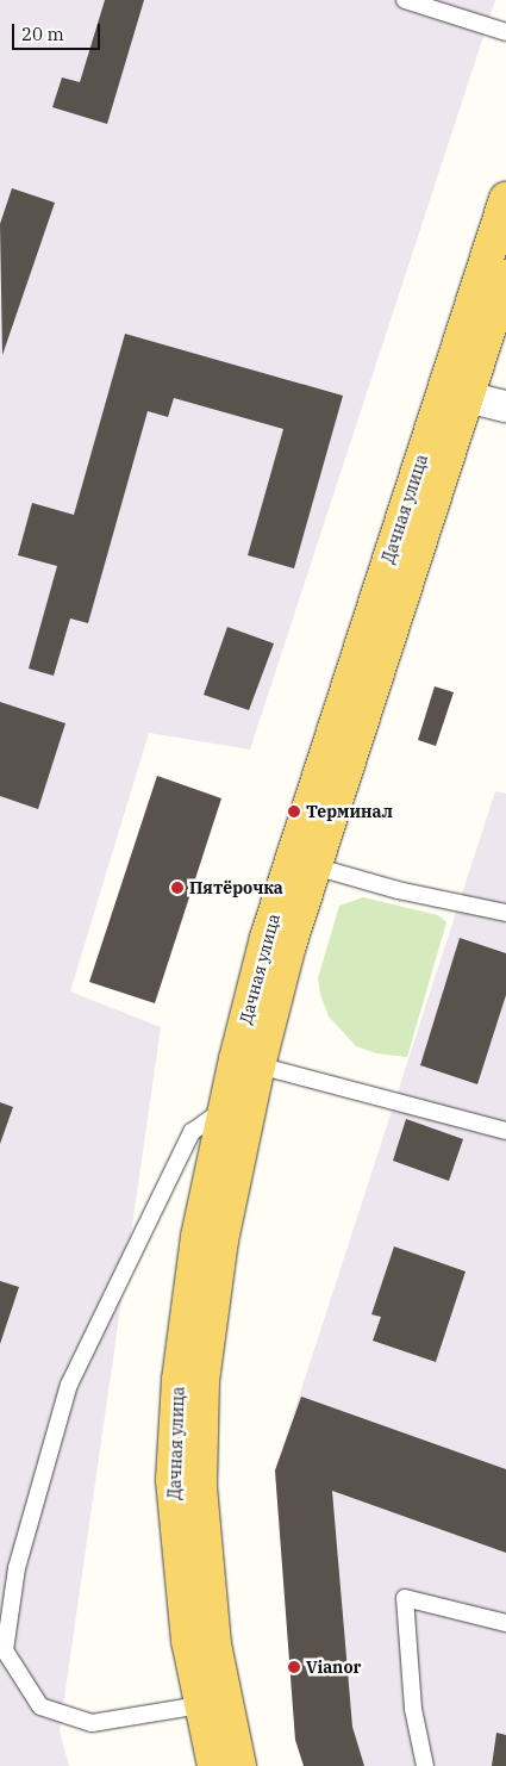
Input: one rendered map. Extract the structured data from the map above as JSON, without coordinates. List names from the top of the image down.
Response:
{
  "streets": {
    "main road": ["Дачная улица"]
  },
  "places": ["Терминал", "Пятёрочка", "Vianor"],
  "scale_bar": "20 m"
}
